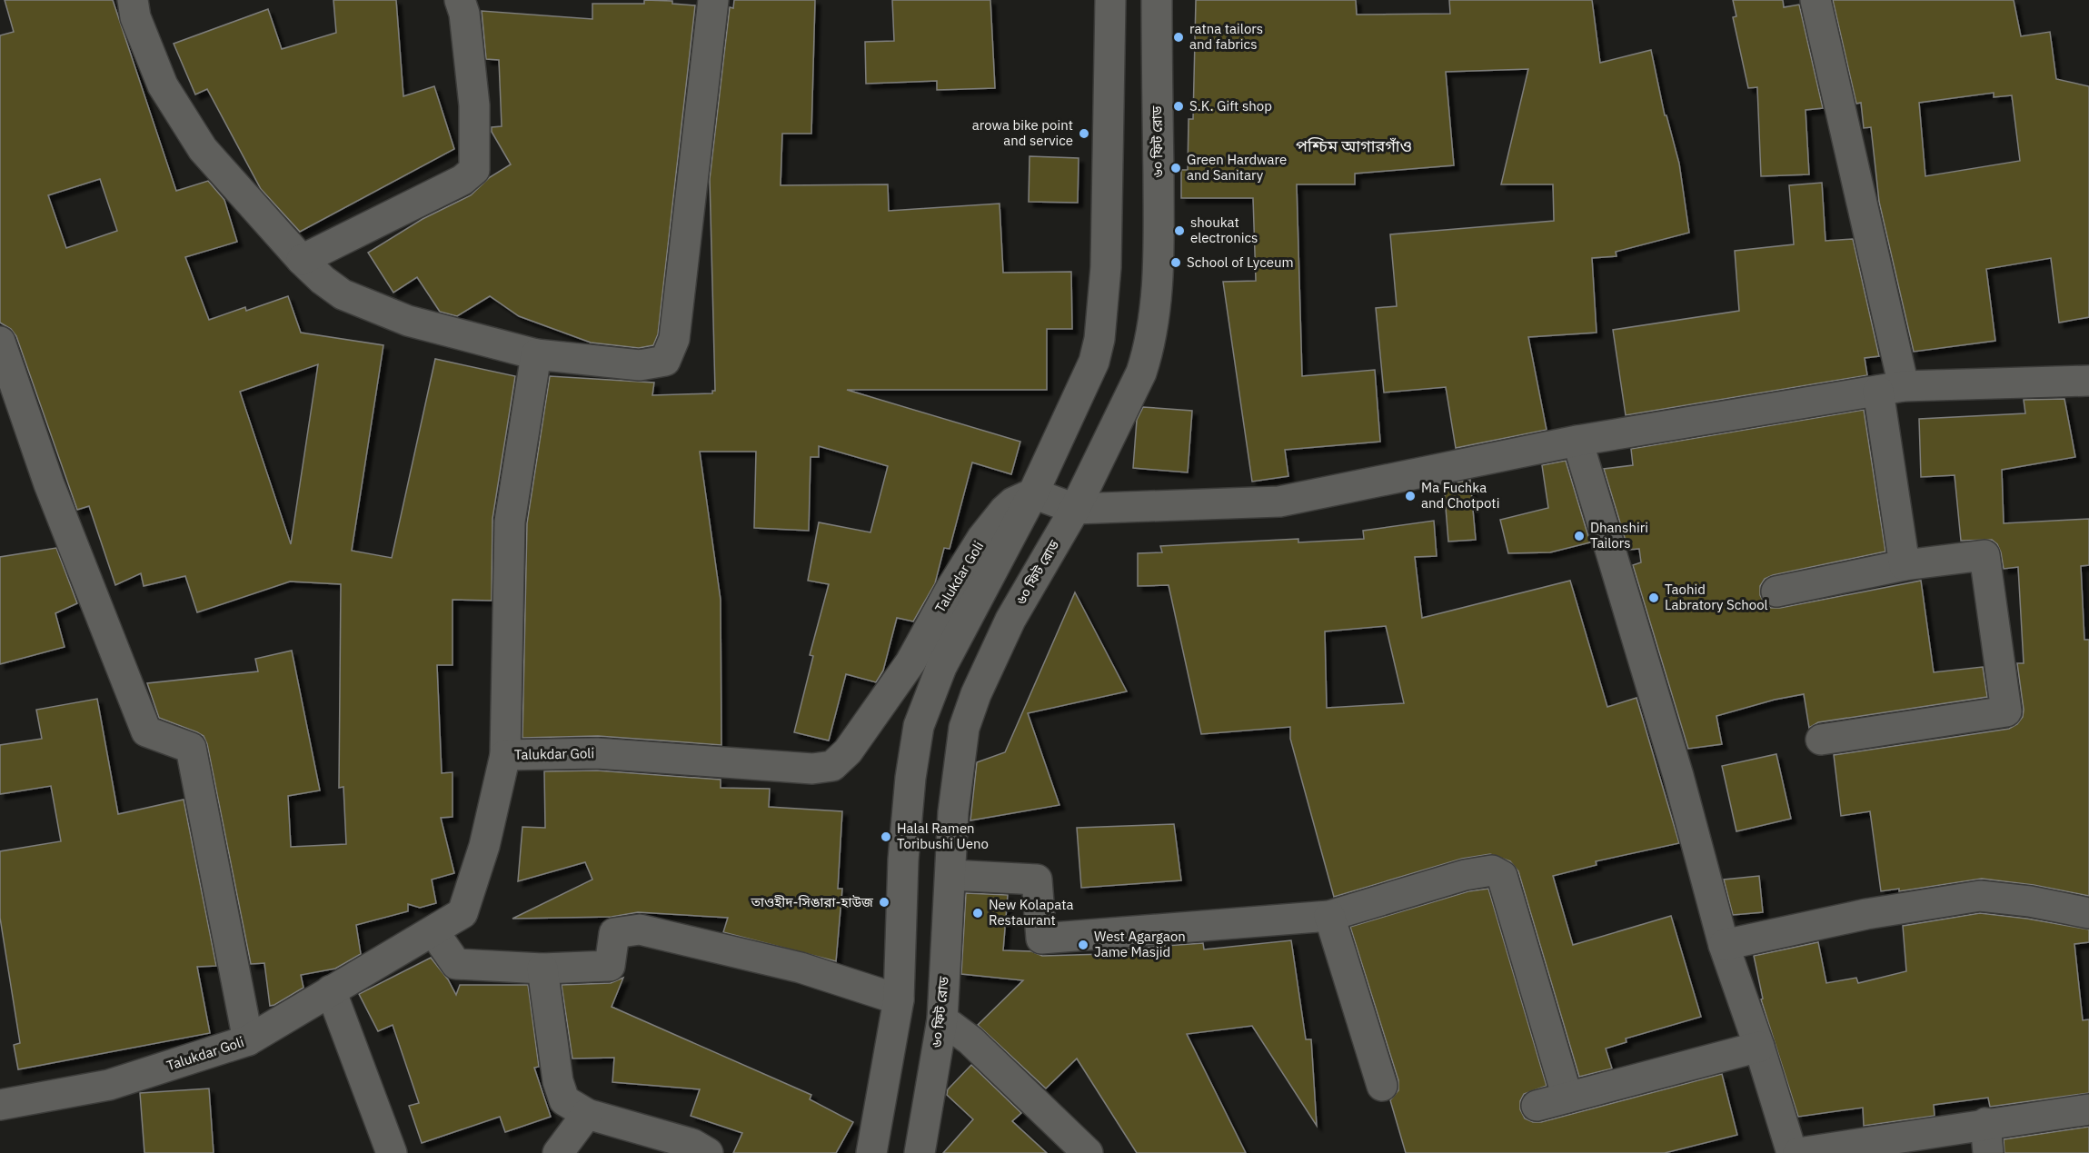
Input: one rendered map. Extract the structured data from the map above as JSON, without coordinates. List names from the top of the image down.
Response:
{
  "streets": {
    "street": ["৬০ ফিট রোড", "Talukdar Goli"]
  },
  "districts": ["পশ্চিম আগারগাঁও"],
  "places": [
    "ratna tailors and fabrics",
    "S.K. Gift shop",
    "arowa bike point and service",
    "Green Hardware and Sanitary",
    "shoukat electronics",
    "School of Lyceum",
    "Ma Fuchka and Chotpoti",
    "Dhanshiri Tailors",
    "Taohid Labratory School",
    "Halal Ramen Toribushi Ueno",
    "তাওহীদ-সিঙারা-হাউজ",
    "New Kolapata Restaurant",
    "West Agargaon Jame Masjid"
  ]
}
